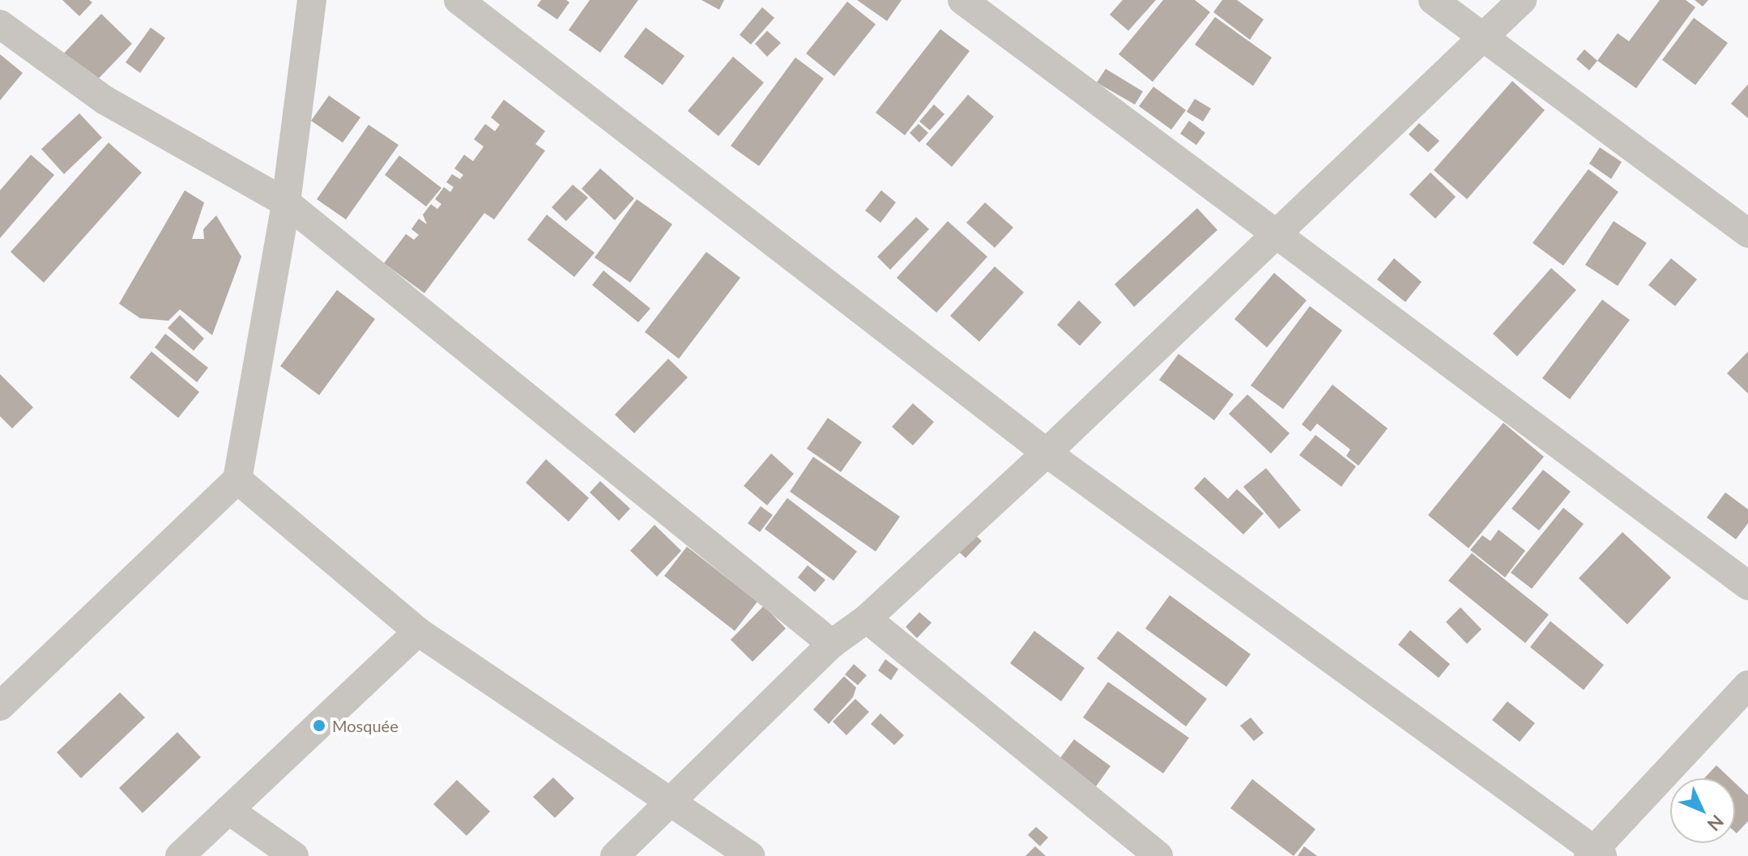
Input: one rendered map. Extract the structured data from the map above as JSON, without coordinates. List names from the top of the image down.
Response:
{
  "places": ["Mosquée"],
  "north": "bottom right"
}
